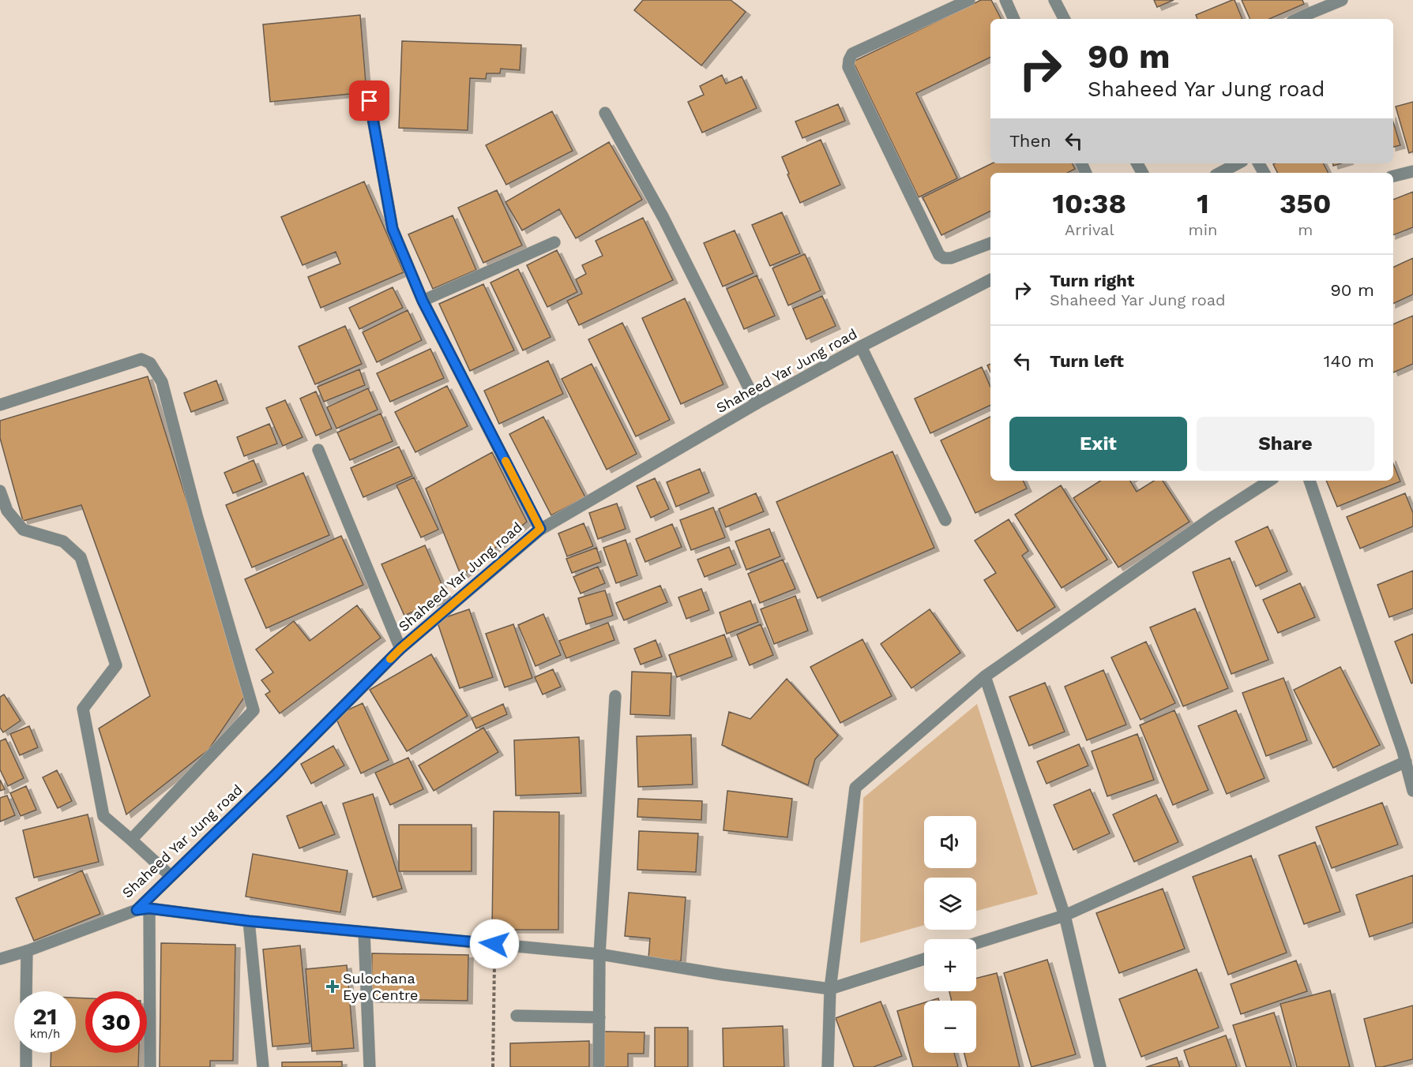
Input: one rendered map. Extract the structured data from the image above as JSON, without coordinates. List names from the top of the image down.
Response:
{
  "streets": {
    "street": ["Shaheed Yar Jung road"]
  },
  "places": {
    "health": ["Sulochana Eye Centre"]
  },
  "page": {
    "turn": ["90 m", "Shaheed Yar Jung road"],
    "then": "Then",
    "eta": [
      "10:38",
      "Arrival",
      "1",
      "min",
      "350",
      "m"
    ],
    "list": [
      {
        "name": "Turn right",
        "note": "Shaheed Yar Jung road",
        "value": "90 m"
      },
      {
        "name": "Turn left",
        "value": "140 m"
      }
    ],
    "buttons": ["Exit", "Share"],
    "map_buttons": ["+", "−"],
    "speed": "21 km/h",
    "limit": "30"
  }
}
